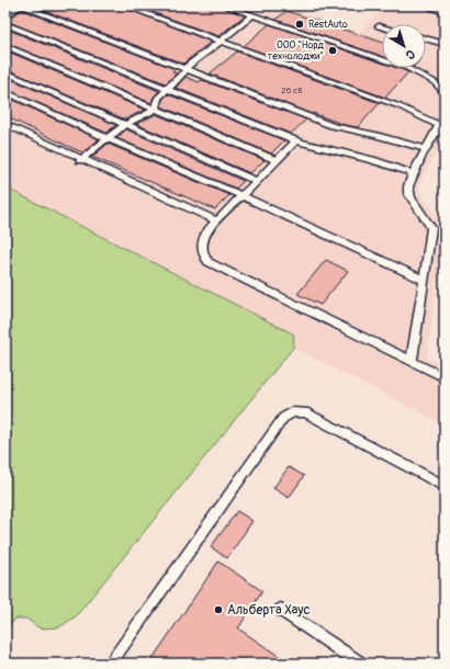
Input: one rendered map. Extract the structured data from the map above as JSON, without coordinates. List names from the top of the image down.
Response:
{
  "places": ["RestAuto", "ООО \"Норд технолоджи\"", "Альберта Хаус"],
  "house_numbers": ["26 с5"],
  "north": "bottom right"
}
